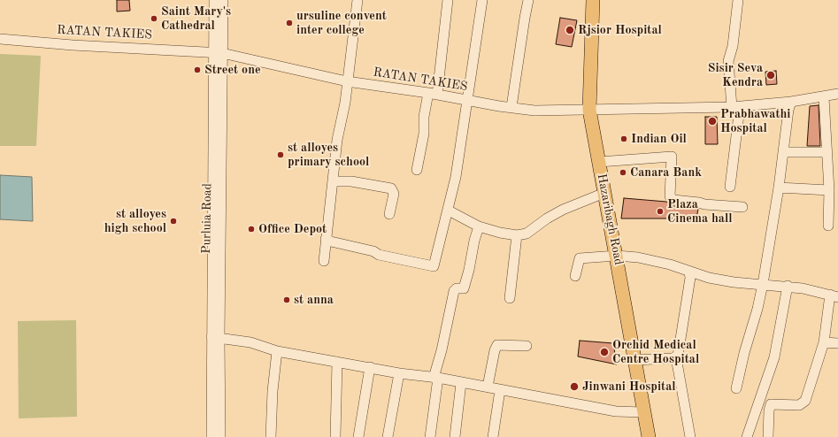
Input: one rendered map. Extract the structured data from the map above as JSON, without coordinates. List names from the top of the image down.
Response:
{
  "streets": {
    "main road": ["Hazaribagh Road"],
    "street": ["RATAN TAKIES", "Purluia Road"]
  },
  "crossings": [
    ["RATAN TAKIES", "Purluia Road"],
    ["RATAN TAKIES", "Hazaribagh Road"]
  ],
  "places": [
    "Saint Mary's Cathedral",
    "ursuline convent inter college",
    "Rjsior Hospital",
    "Street one",
    "Sisir Seva Kendra",
    "Prabhawathi Hospital",
    "Indian Oil",
    "st alloyes primary school",
    "Canara Bank",
    "Plaza Cinema hall",
    "st alloyes high school",
    "Office Depot",
    "st anna",
    "Orchid Medical Centre Hospital",
    "Jinwani Hospital"
  ]
}
